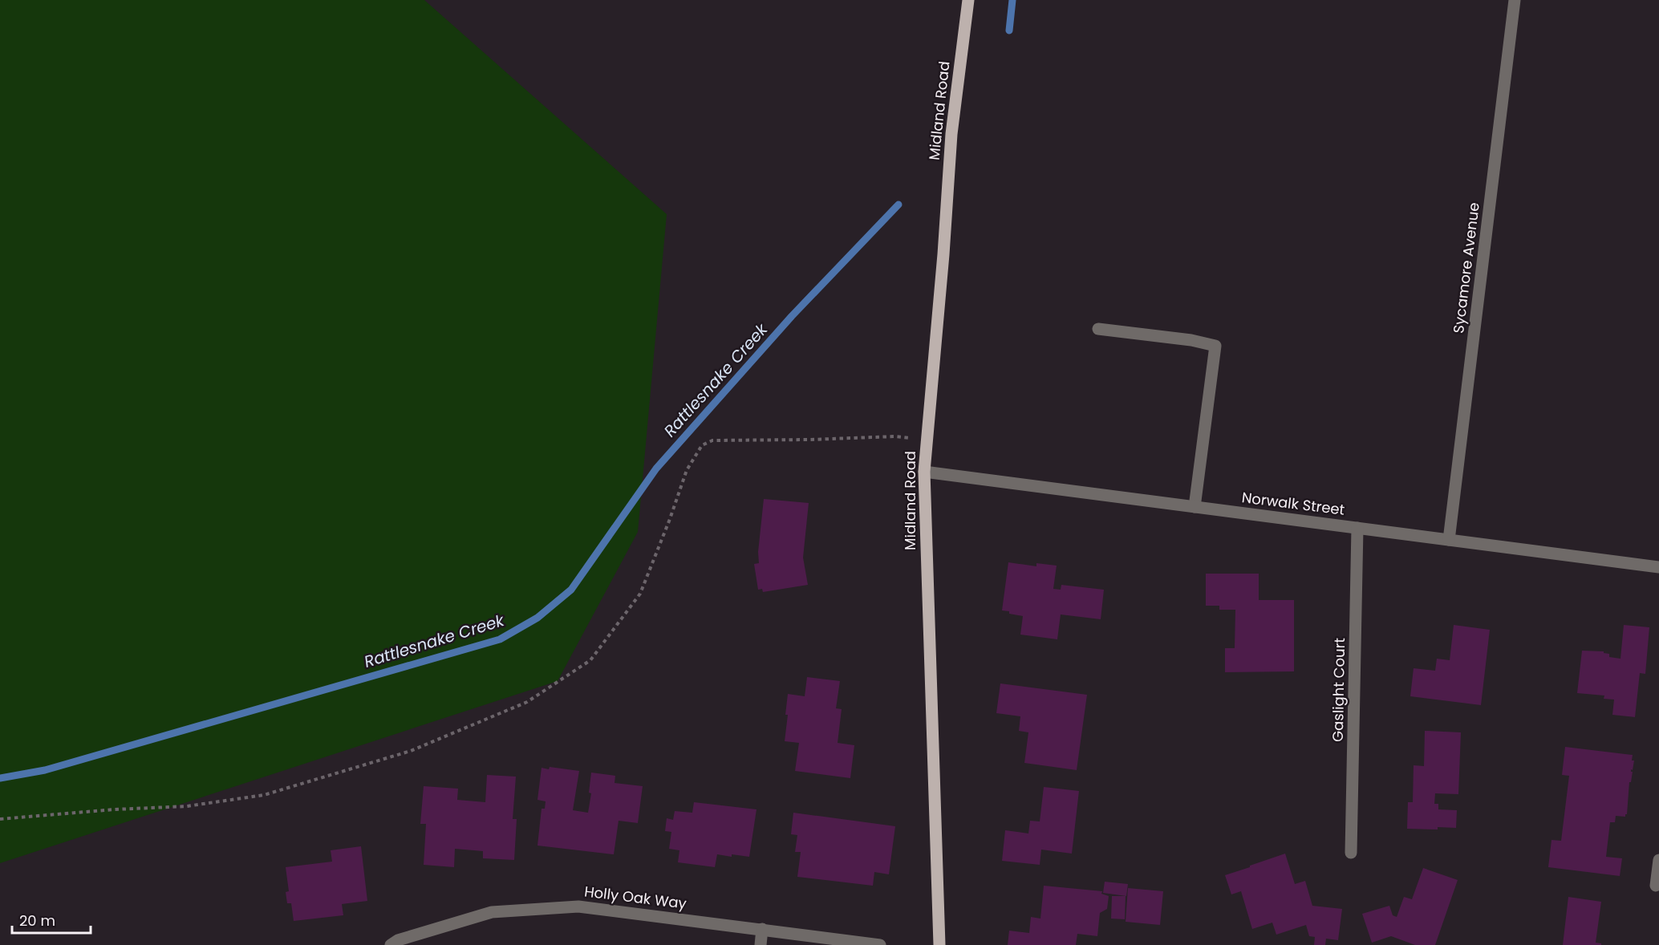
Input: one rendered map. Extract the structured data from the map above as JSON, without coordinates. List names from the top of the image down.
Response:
{
  "streets": {
    "main road": ["Midland Road"],
    "street": [
      "Sycamore Avenue",
      "Norwalk Street",
      "Gaslight Court",
      "Holly Oak Way"
    ]
  },
  "crossings": [
    ["Midland Road", "Norwalk Street"],
    ["Sycamore Avenue", "Norwalk Street"],
    ["Norwalk Street", "Gaslight Court"]
  ],
  "water": ["Rattlesnake Creek"],
  "scale_bar": "20 m"
}
